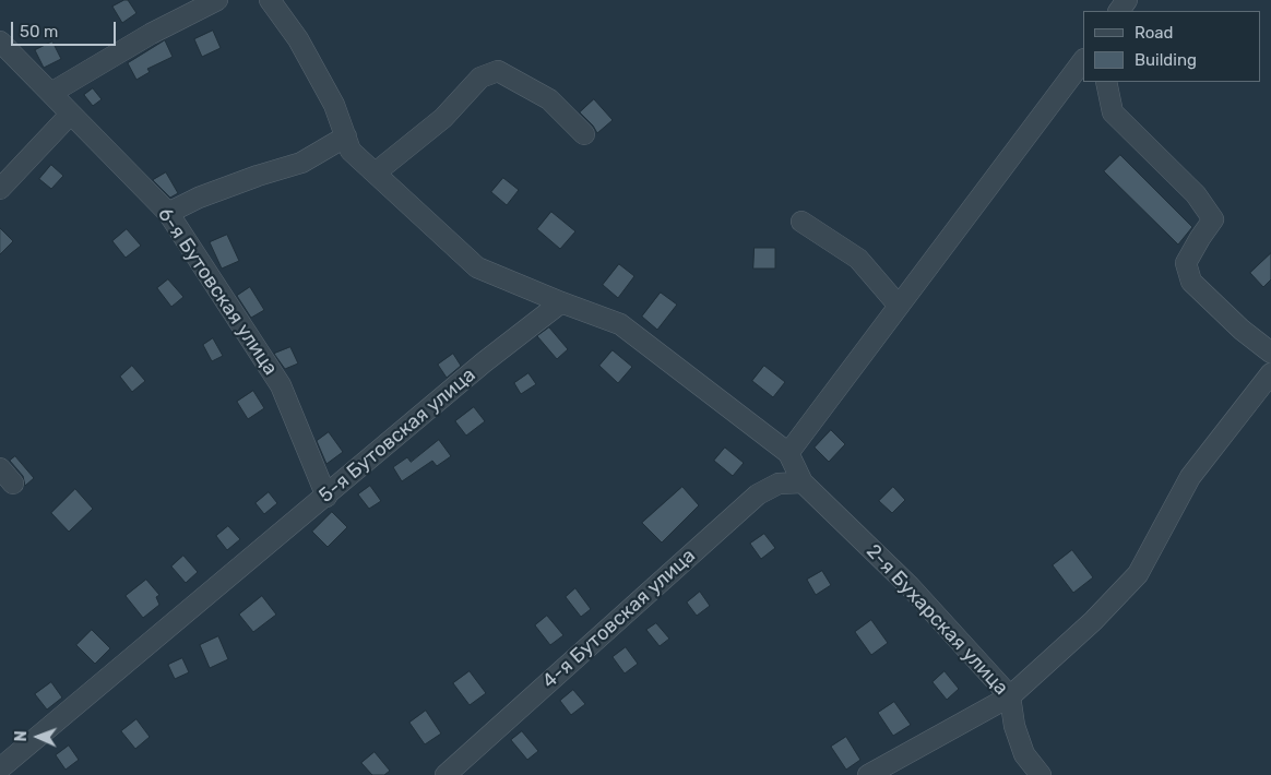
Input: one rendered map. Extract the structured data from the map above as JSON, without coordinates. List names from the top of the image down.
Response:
{
  "streets": {
    "street": [
      "6-я Бутовская улица",
      "5-я Бутовская улица",
      "4-я Бутовская улица",
      "2-я Бухарская улица"
    ]
  },
  "crossings": [
    ["6-я Бутовская улица", "5-я Бутовская улица"],
    ["4-я Бутовская улица", "2-я Бухарская улица"]
  ],
  "legend": ["Road", "Building"],
  "scale_bar": "50 m",
  "north": "left"
}
